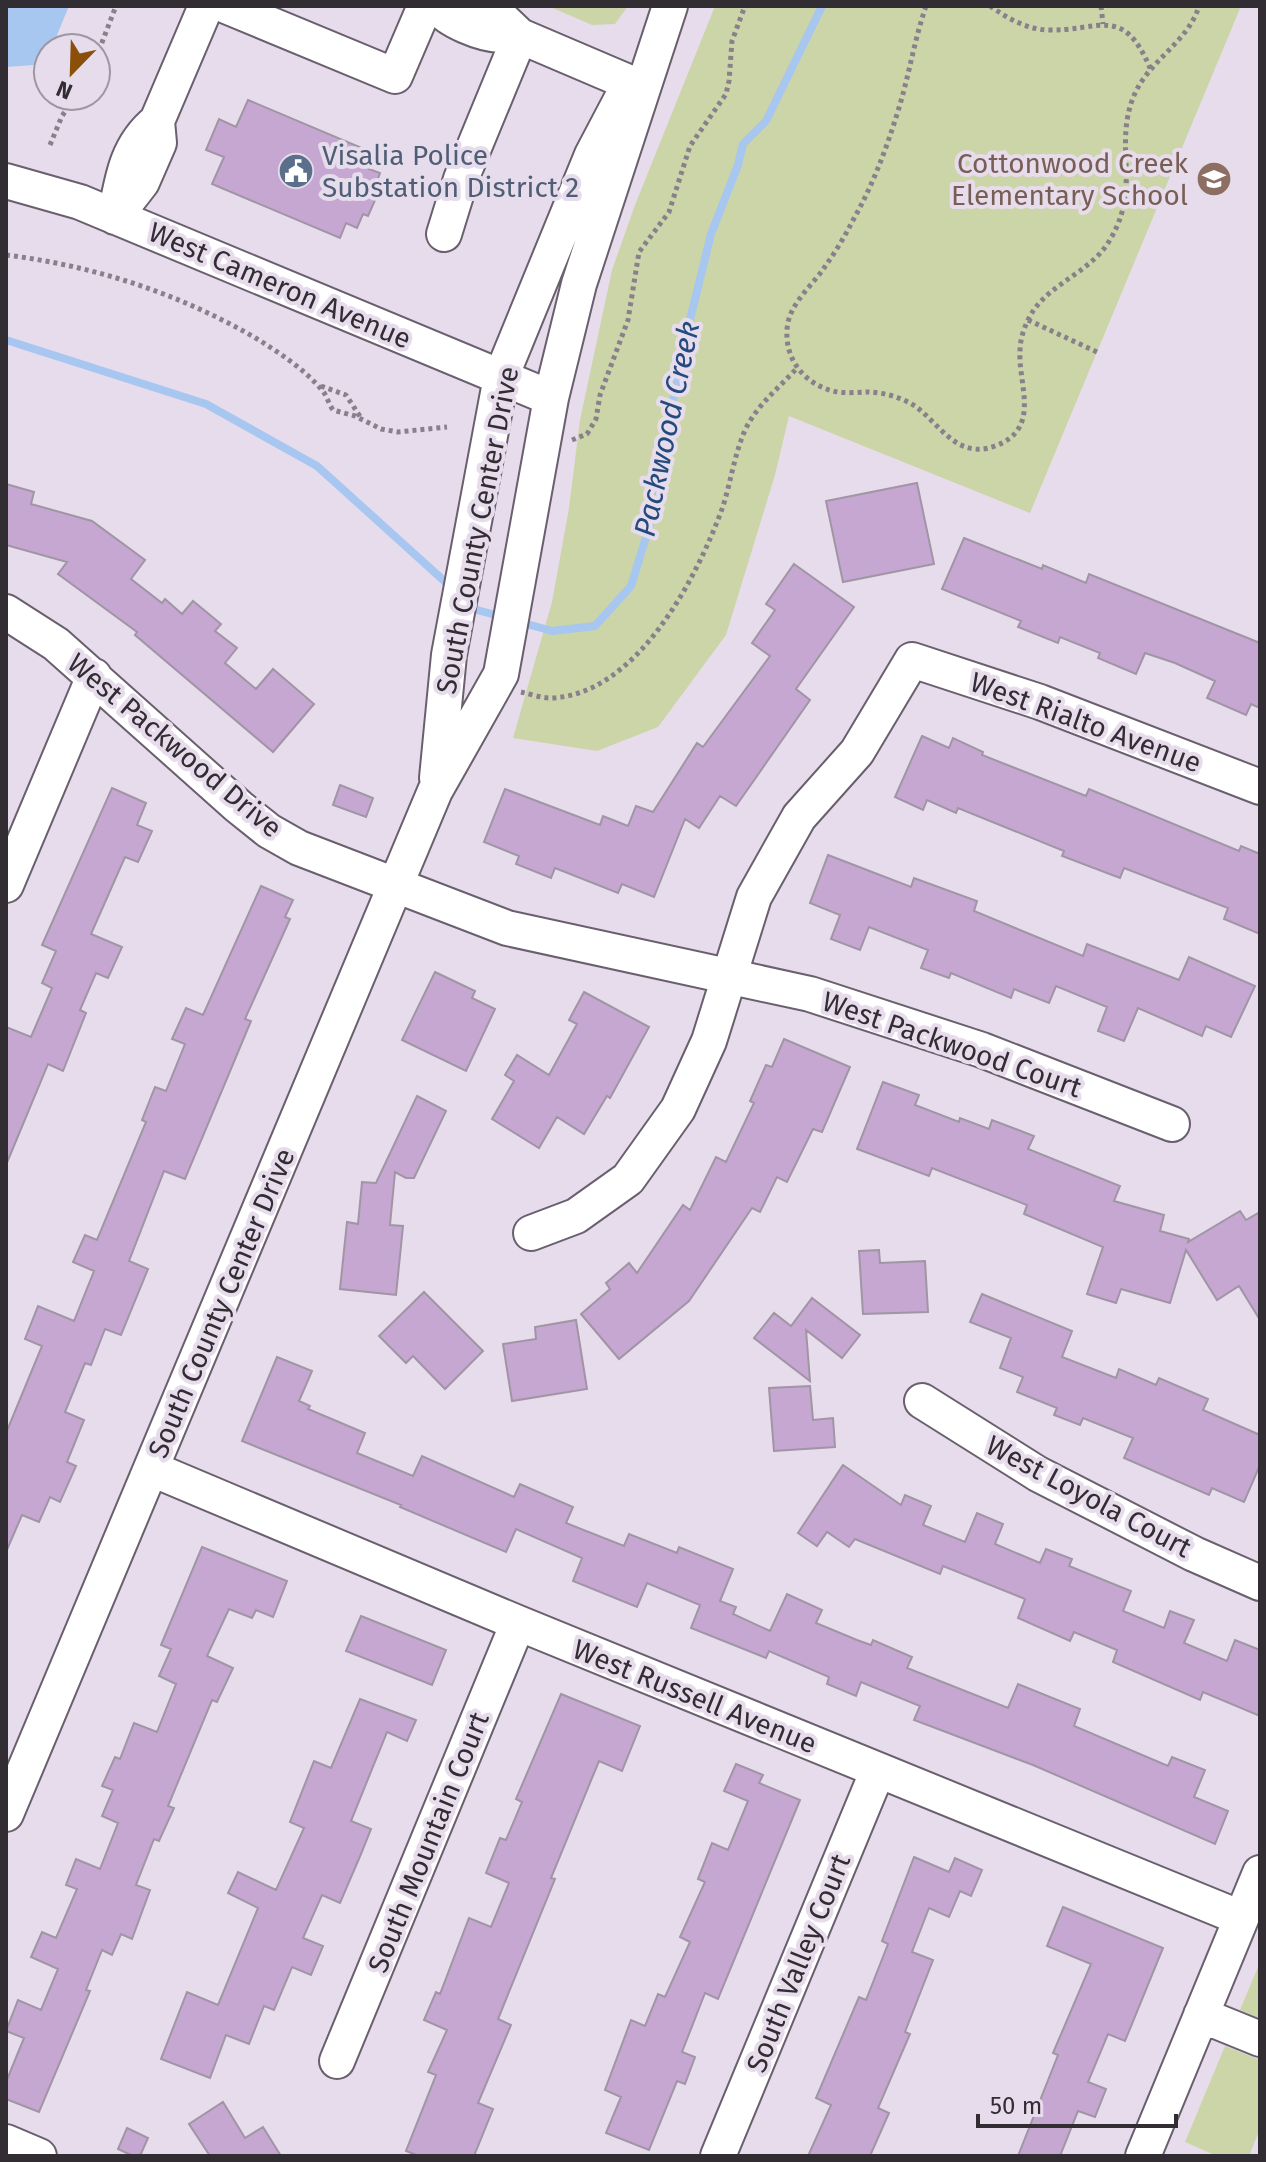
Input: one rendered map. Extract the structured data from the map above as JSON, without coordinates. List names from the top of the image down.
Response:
{
  "streets": {
    "street": [
      "West Cameron Avenue",
      "South County Center Drive",
      "West Rialto Avenue",
      "West Packwood Drive",
      "West Packwood Court",
      "West Loyola Court",
      "West Russell Avenue",
      "South Mountain Court",
      "South Valley Court"
    ]
  },
  "crossings": [
    ["West Cameron Avenue", "South County Center Drive"],
    ["South County Center Drive", "West Packwood Drive"],
    ["South County Center Drive", "West Russell Avenue"],
    ["West Rialto Avenue", "West Packwood Drive"],
    ["West Rialto Avenue", "West Packwood Court"],
    ["West Packwood Drive", "West Packwood Court"],
    ["West Russell Avenue", "South Mountain Court"],
    ["West Russell Avenue", "South Valley Court"]
  ],
  "water": ["Packwood Creek"],
  "places": {
    "public building": ["Visalia Police Substation District 2"],
    "school or university": ["Cottonwood Creek Elementary School"]
  },
  "scale_bar": "50 m",
  "north": "bottom left"
}
